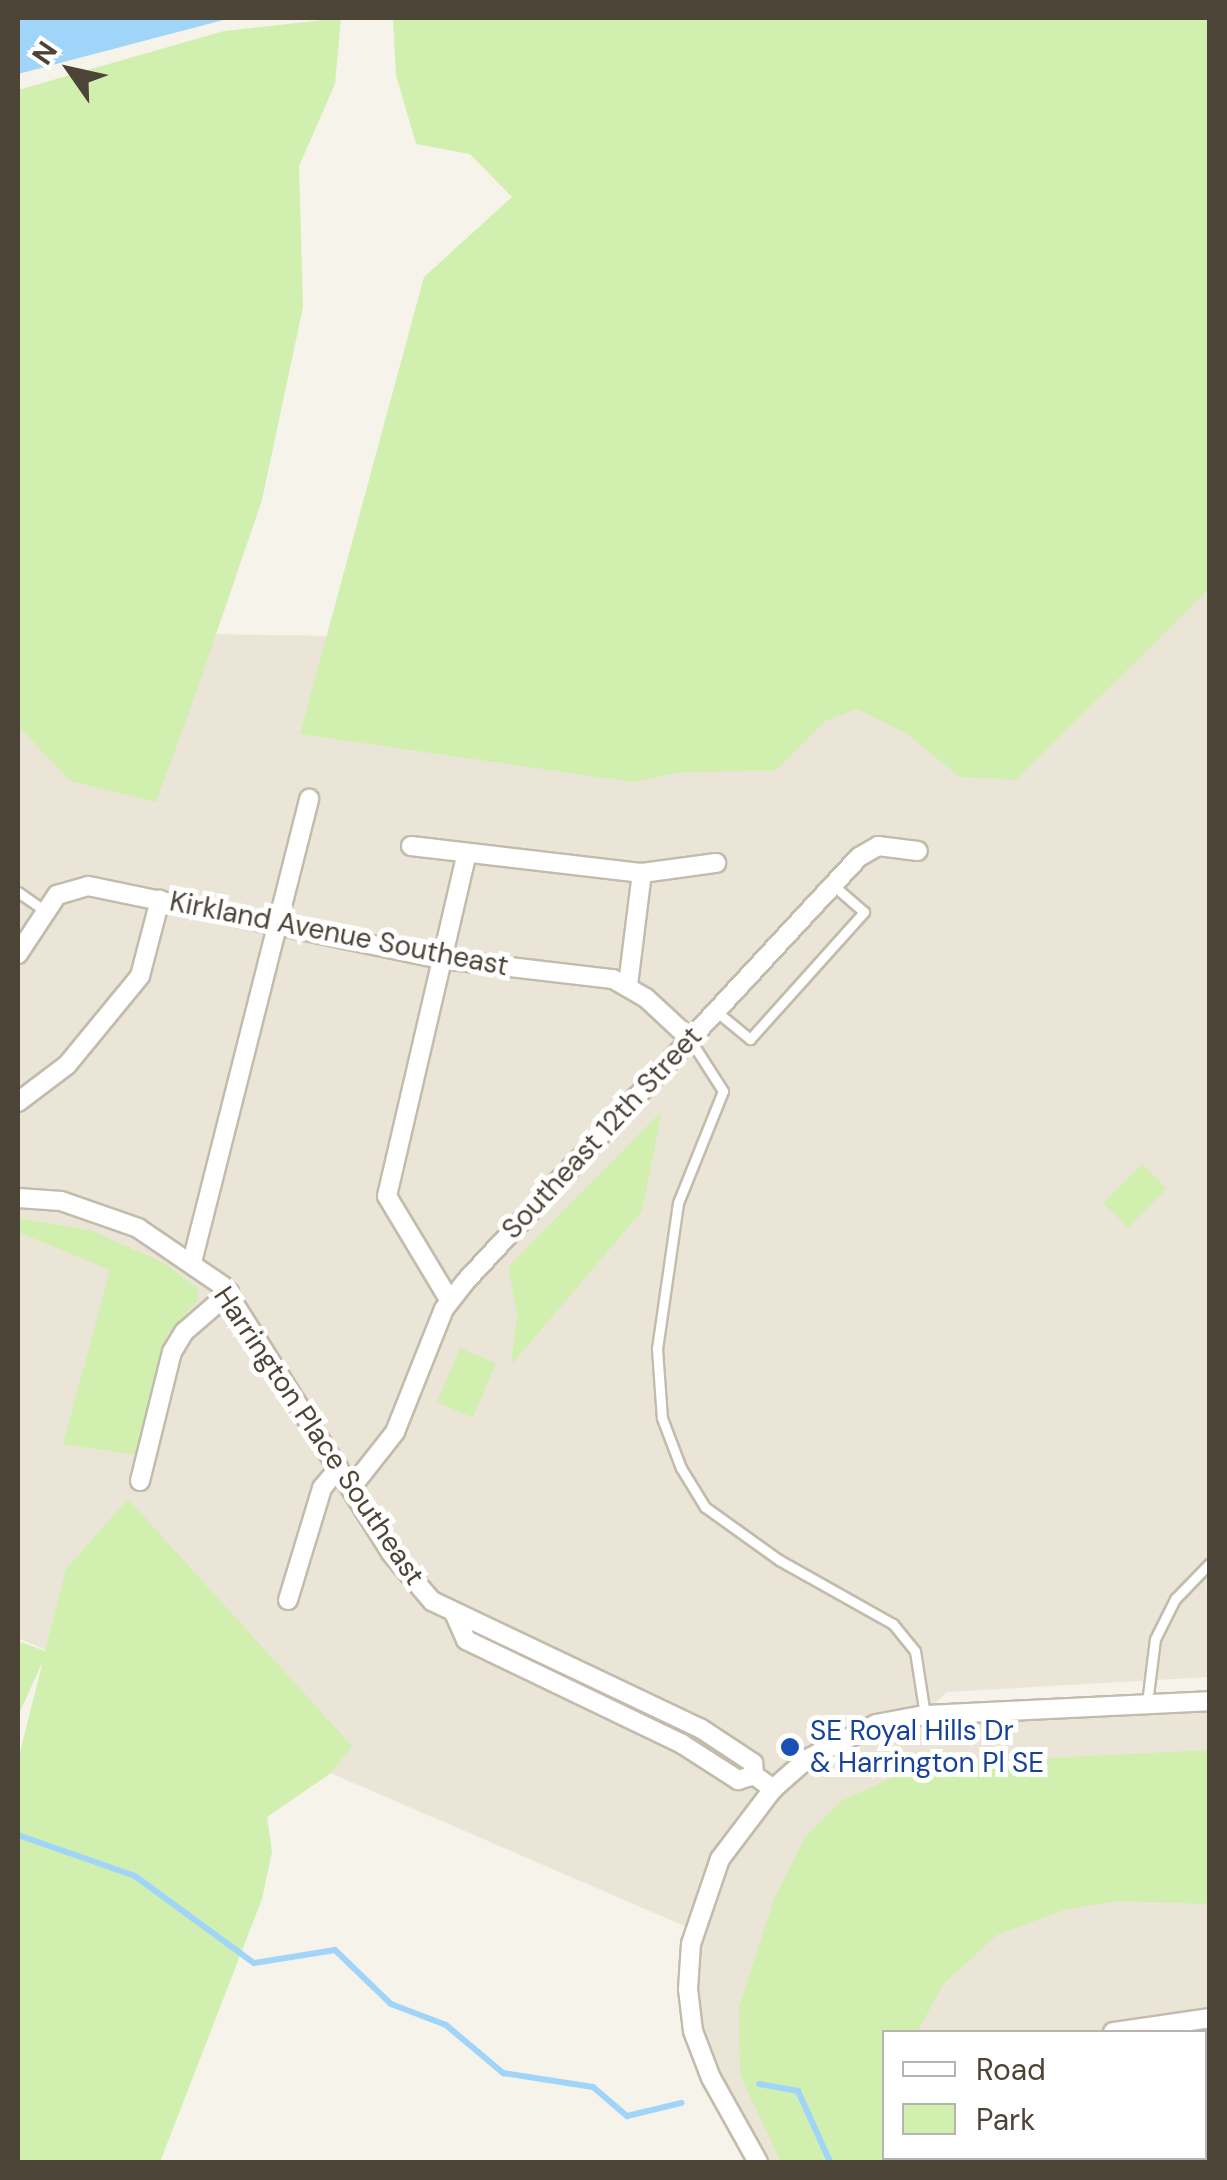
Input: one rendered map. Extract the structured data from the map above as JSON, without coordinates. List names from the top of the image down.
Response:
{
  "streets": {
    "street": ["Kirkland Avenue Southeast", "Southeast 12th Street", "Harrington Place Southeast"]
  },
  "crossings": [
    ["Southeast 12th Street", "Harrington Place Southeast"]
  ],
  "places": ["SE Royal Hills Dr & Harrington Pl SE"],
  "legend": ["Road", "Park"],
  "north": "top left"
}
